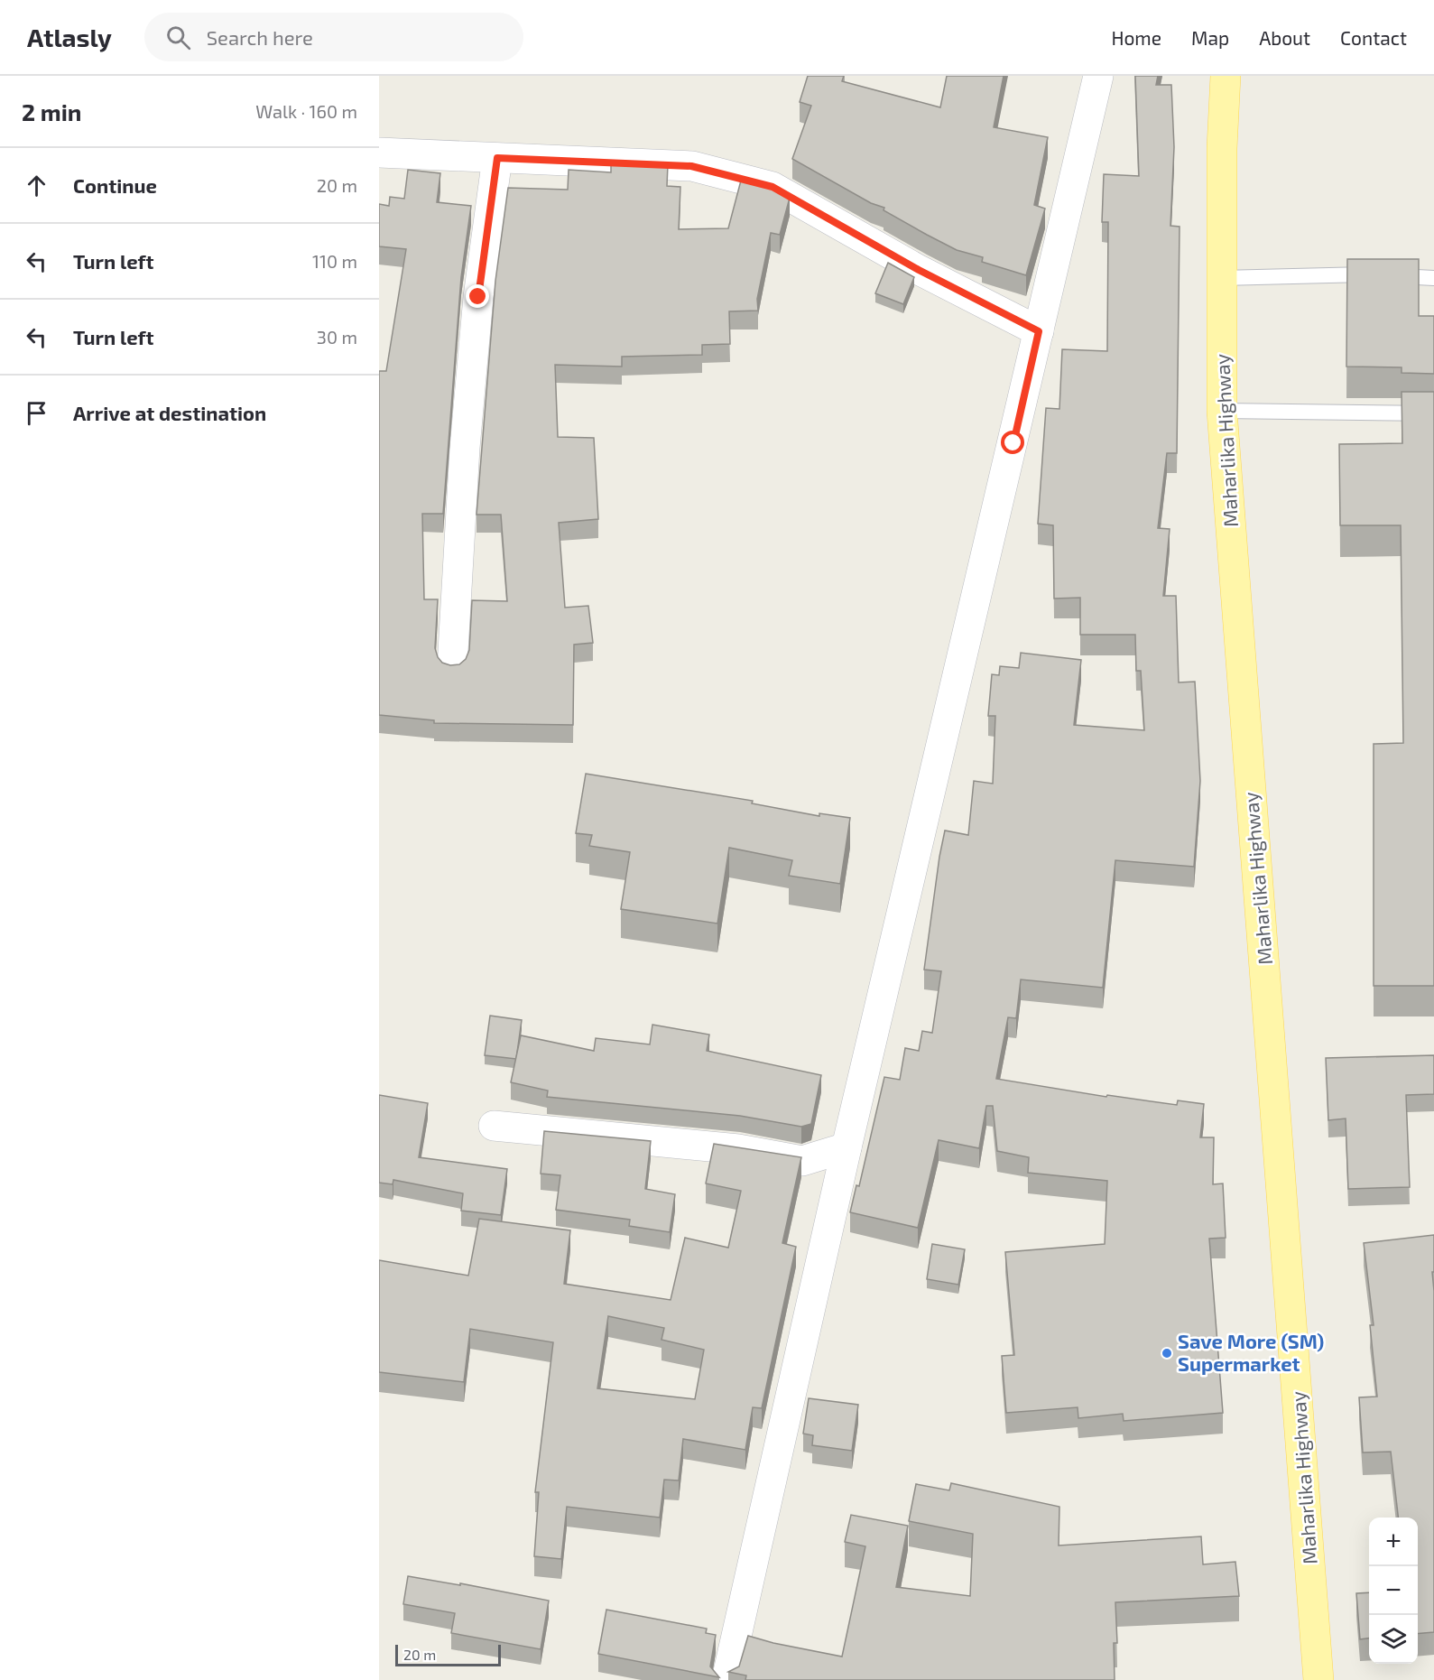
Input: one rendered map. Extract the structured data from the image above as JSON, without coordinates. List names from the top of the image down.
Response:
{
  "streets": {
    "main road": ["Maharlika Highway"]
  },
  "places": ["Save More (SM) Supermarket"],
  "scale_bar": "20 m",
  "page": {
    "header": "Atlasly",
    "search": "Search here",
    "nav": [
      "Home",
      "Map",
      "About",
      "Contact"
    ],
    "heading": ["2 min", "Walk · 160 m"],
    "list": [
      ["Continue", "20 m"],
      ["Turn left", "110 m"],
      ["Turn left", "30 m"],
      "Arrive at destination"
    ],
    "map_buttons": ["+", "−"],
    "scale": "20 m"
  }
}
